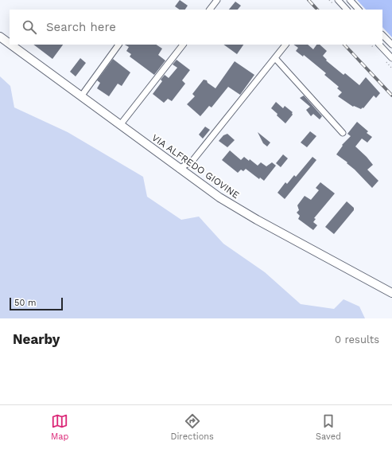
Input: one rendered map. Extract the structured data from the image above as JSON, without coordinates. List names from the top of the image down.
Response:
{
  "streets": {
    "main road": ["VIA ALFREDO GIOVINE"]
  },
  "scale_bar": "50 m",
  "page": {
    "search": "Search here",
    "scale": "50 m",
    "heading": ["Nearby", "0 results"],
    "nav": ["Map", "Directions", "Saved"]
  }
}
